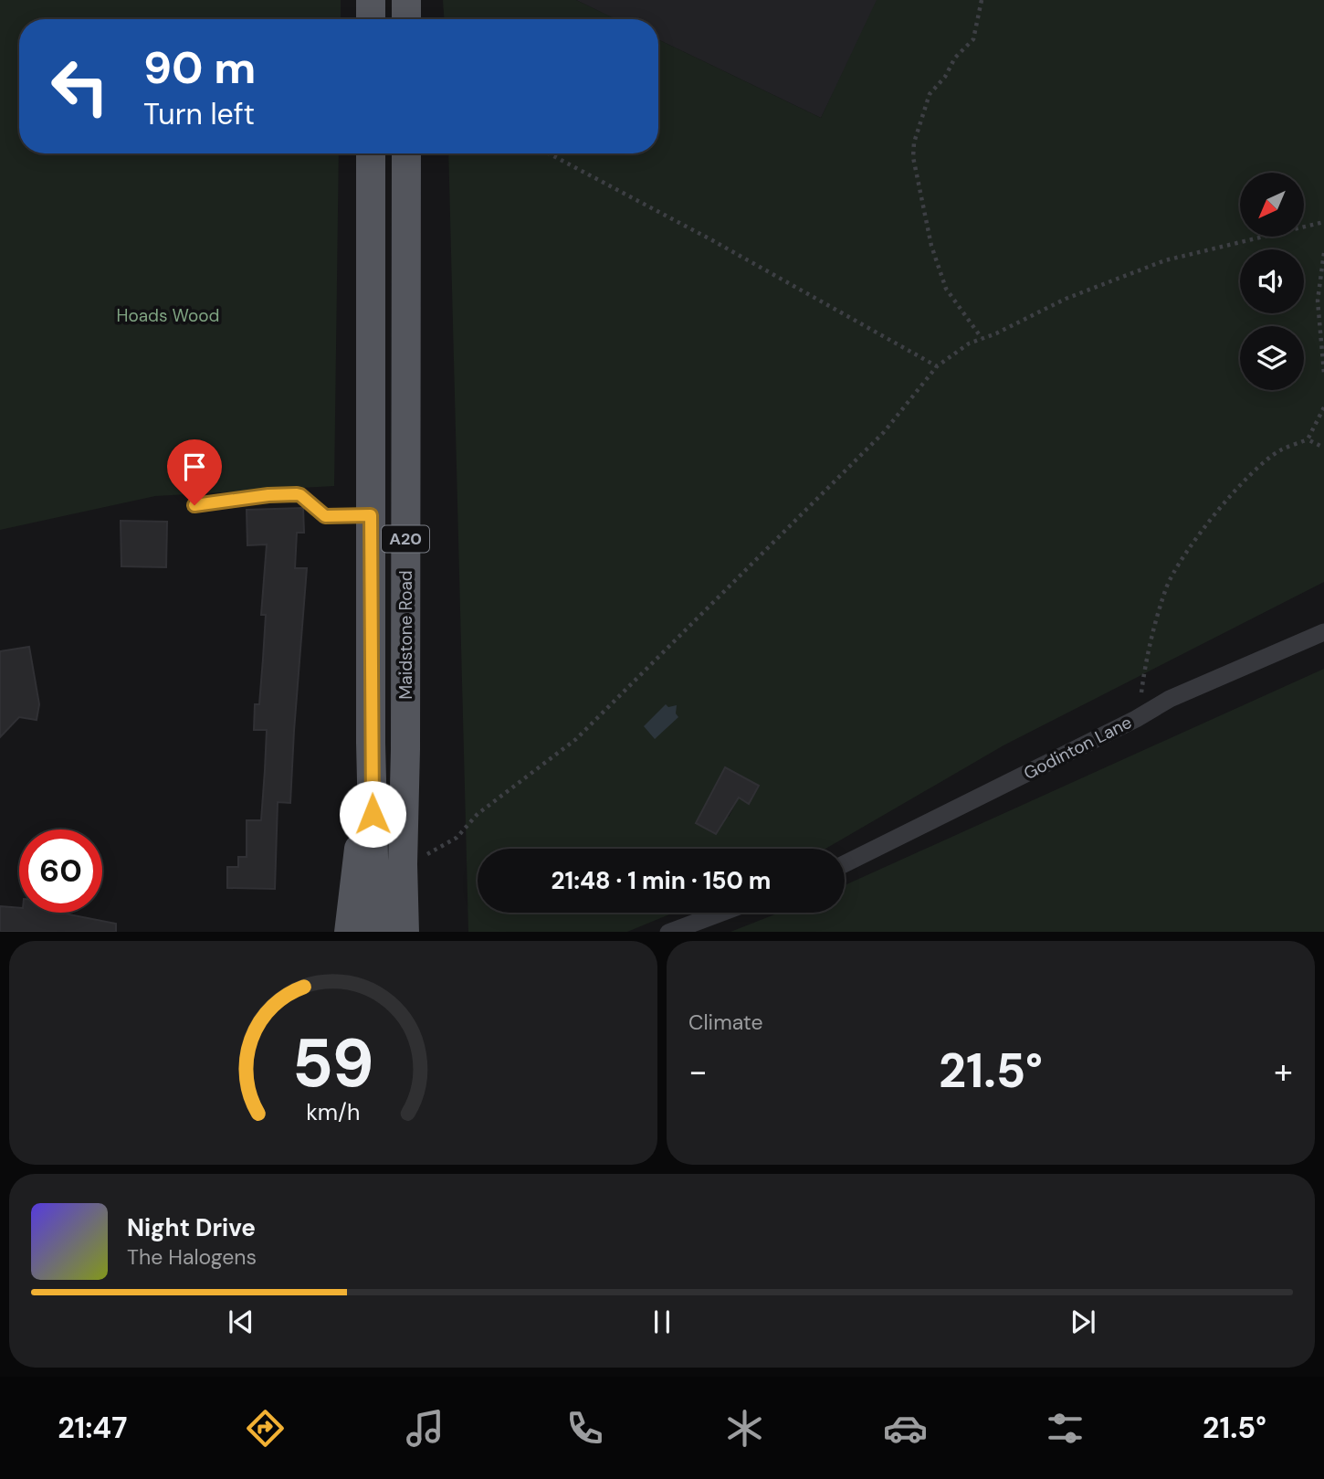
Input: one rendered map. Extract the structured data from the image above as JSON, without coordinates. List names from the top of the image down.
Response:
{
  "streets": {
    "main road": ["A20", "Maidstone Road"],
    "street": ["Godinton Lane"]
  },
  "parks": ["Hoads Wood"],
  "north": "bottom left",
  "page": {
    "turn": ["90 m", "Turn left"],
    "limit": "60",
    "trip": "21:48 · 1 min · 150 m",
    "tile": "Climate",
    "heat": ["−", "21.5°", "+"],
    "song": ["Night Drive", "The Halogens"],
    "tabs": ["21:47", "21.5°"],
    "gauge": ["59", "km/h"]
  }
}
